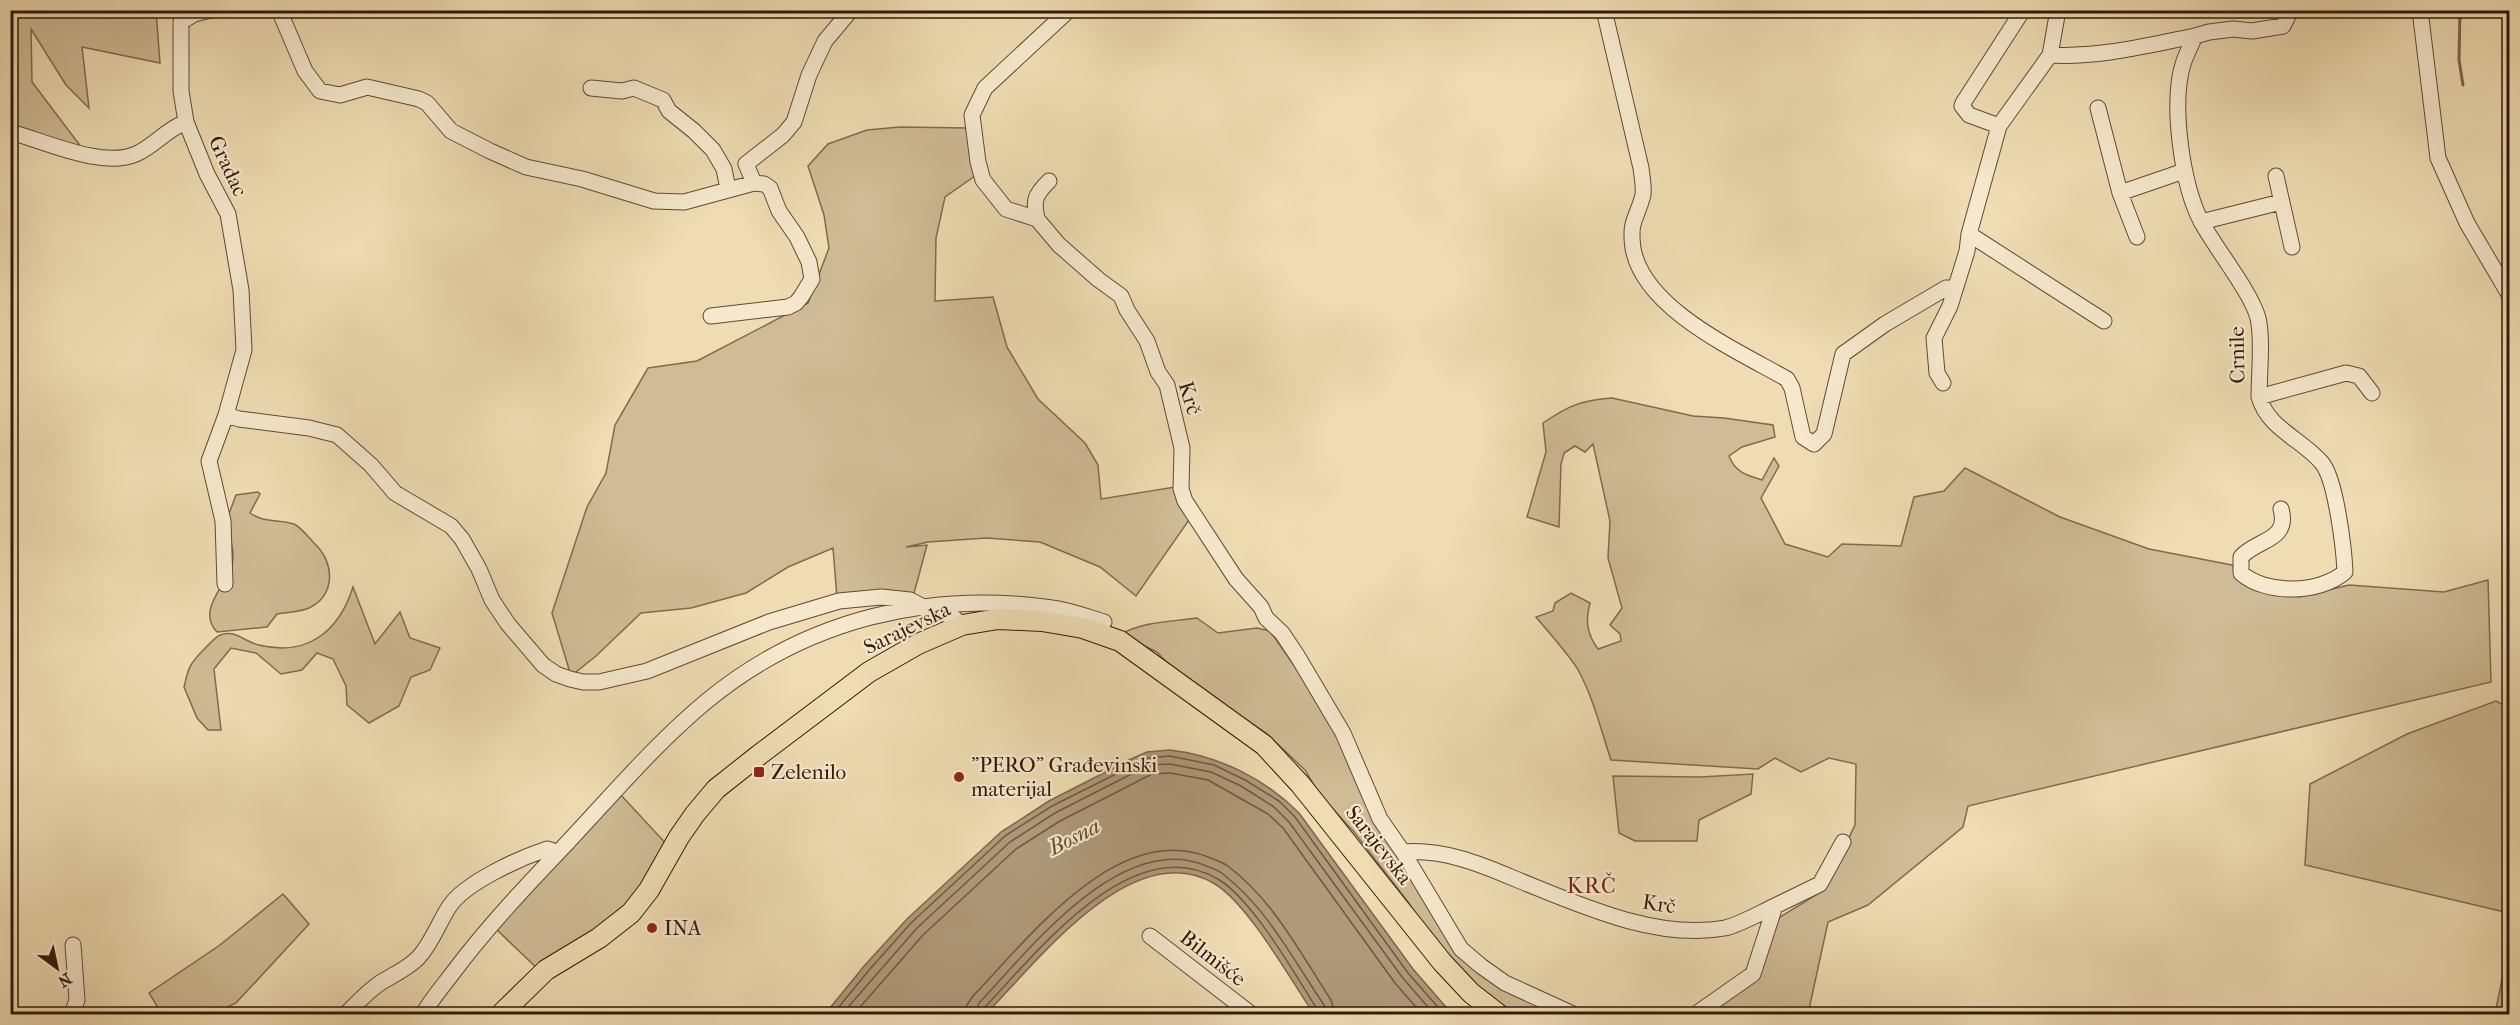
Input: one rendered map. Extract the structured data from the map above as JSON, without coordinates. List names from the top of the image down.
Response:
{
  "streets": {
    "main road": ["Sarajevska"],
    "street": [
      "Gradac",
      "Crnile",
      "Krč",
      "Bilmišće"
    ]
  },
  "districts": ["KRČ"],
  "water": ["Bosna"],
  "places": {
    "transit": ["Zelenilo"],
    "other": ["\"PERO\" Građevinski materijal", "INA"]
  },
  "north": "bottom right"
}
